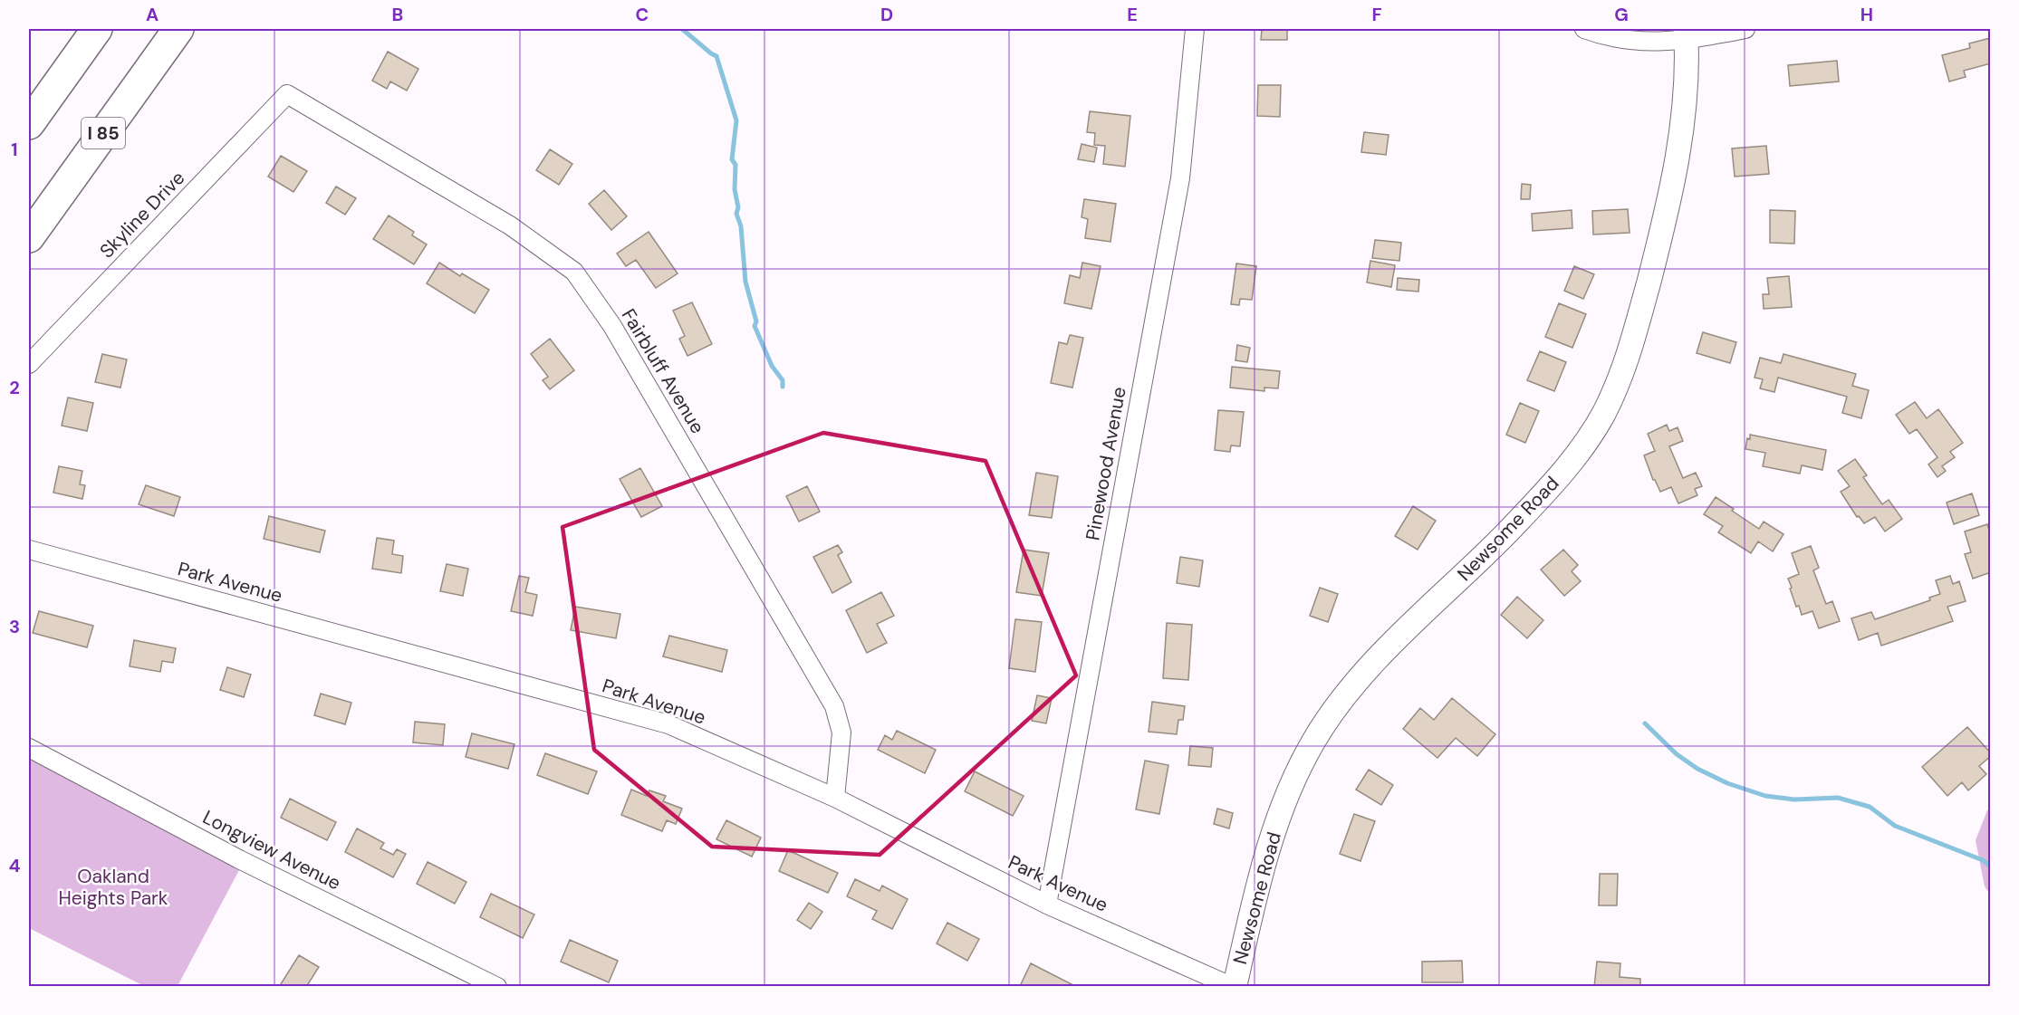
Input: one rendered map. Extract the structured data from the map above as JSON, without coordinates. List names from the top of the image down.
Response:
{
  "streets": {
    "highway": ["I 85"],
    "street": [
      "Skyline Drive",
      "Fairbluff Avenue",
      "Pinewood Avenue",
      "Newsome Road",
      "Park Avenue",
      "Longview Avenue"
    ]
  },
  "crossings": [
    ["Skyline Drive", "Fairbluff Avenue"],
    ["Fairbluff Avenue", "Park Avenue"],
    ["Pinewood Avenue", "Park Avenue"],
    ["Newsome Road", "Park Avenue"]
  ],
  "parks": ["Oakland Heights Park"],
  "grid": {
    "columns": [
      "A",
      "B",
      "C",
      "D",
      "E",
      "F",
      "G",
      "H"
    ],
    "rows": [
      "1",
      "2",
      "3",
      "4"
    ]
  }
}
